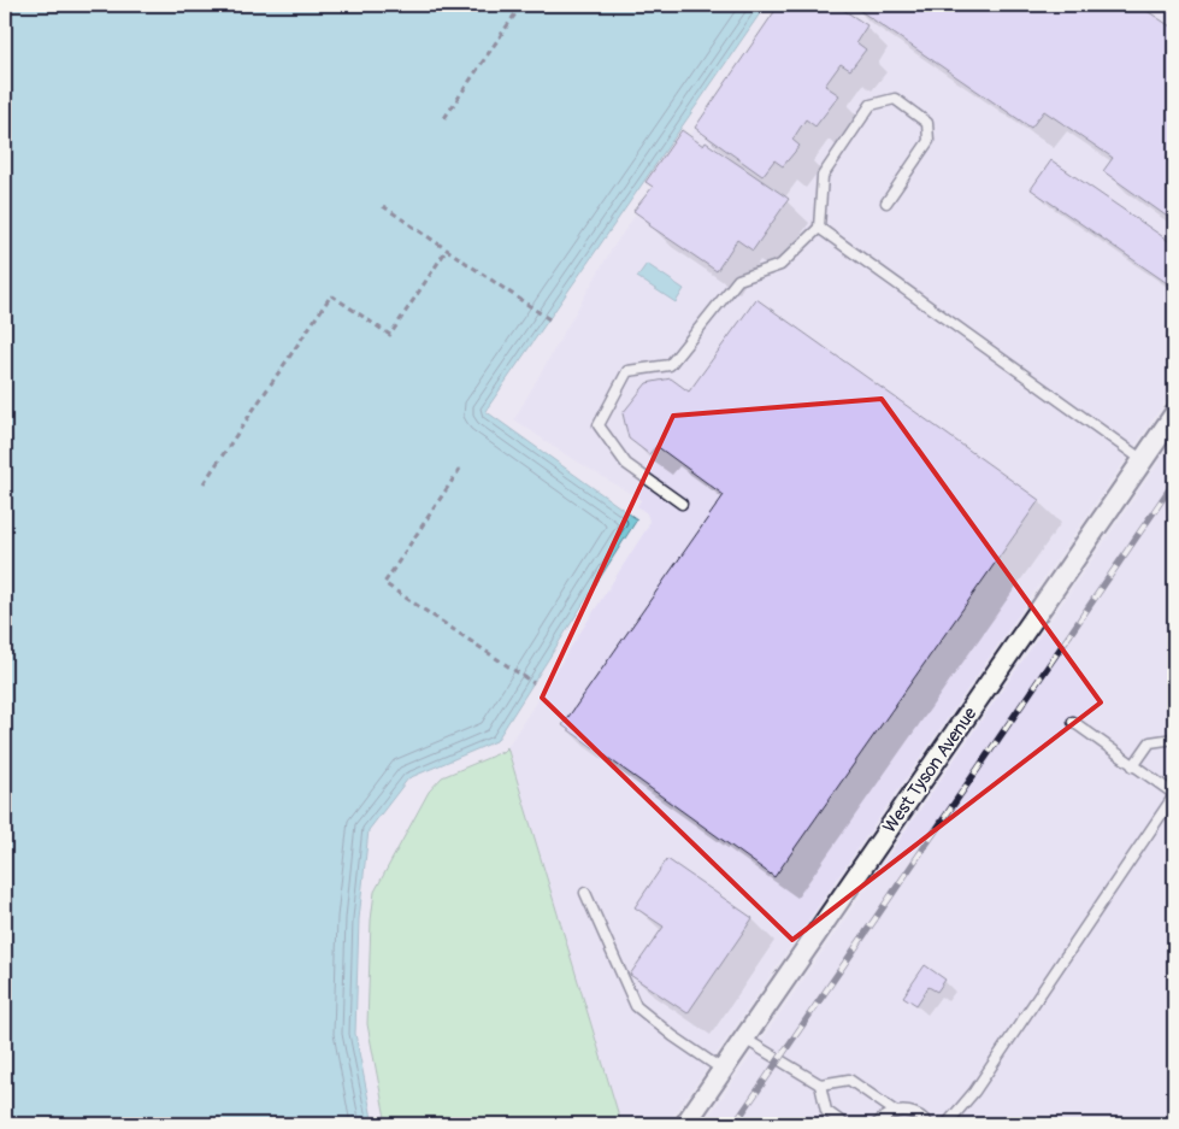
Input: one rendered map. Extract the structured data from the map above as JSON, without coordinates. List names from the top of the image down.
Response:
{
  "streets": {
    "street": ["West Tyson Avenue"]
  }
}
